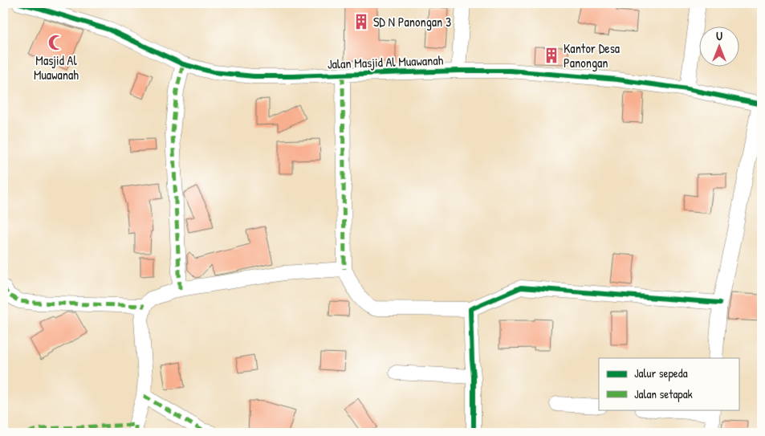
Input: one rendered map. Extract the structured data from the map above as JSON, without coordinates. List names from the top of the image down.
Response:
{
  "streets": {
    "street": ["Jalan Masjid Al Muawanah"]
  },
  "places": {
    "building": ["SD N Panongan 3", "Kantor Desa Panongan"],
    "mosque": ["Masjid Al Muawanah"]
  },
  "legend": ["Jalur sepeda", "Jalan setapak"],
  "north": "top"
}
